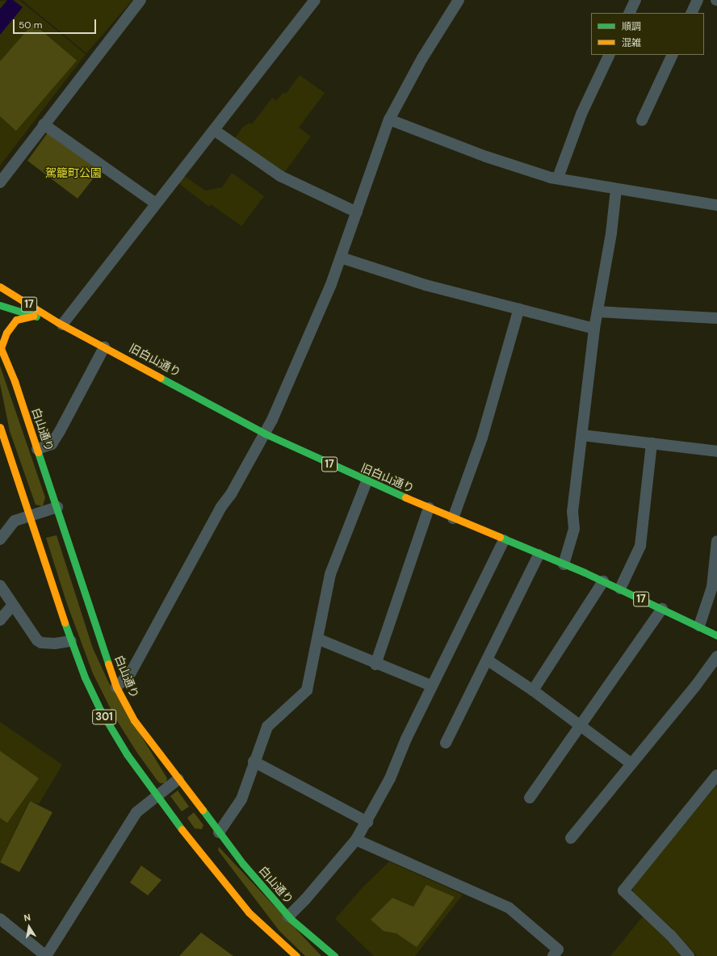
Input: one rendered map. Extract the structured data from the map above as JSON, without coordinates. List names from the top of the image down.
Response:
{
  "streets": {
    "main road": [
      "17",
      "旧白山通り",
      "白山通り",
      "301"
    ]
  },
  "crossings": [
    ["17", "旧白山通り"],
    ["17", "白山通り"]
  ],
  "parks": ["駕籠町公園"],
  "legend": ["順調", "混雑"],
  "scale_bar": "50 m",
  "north": "top"
}
